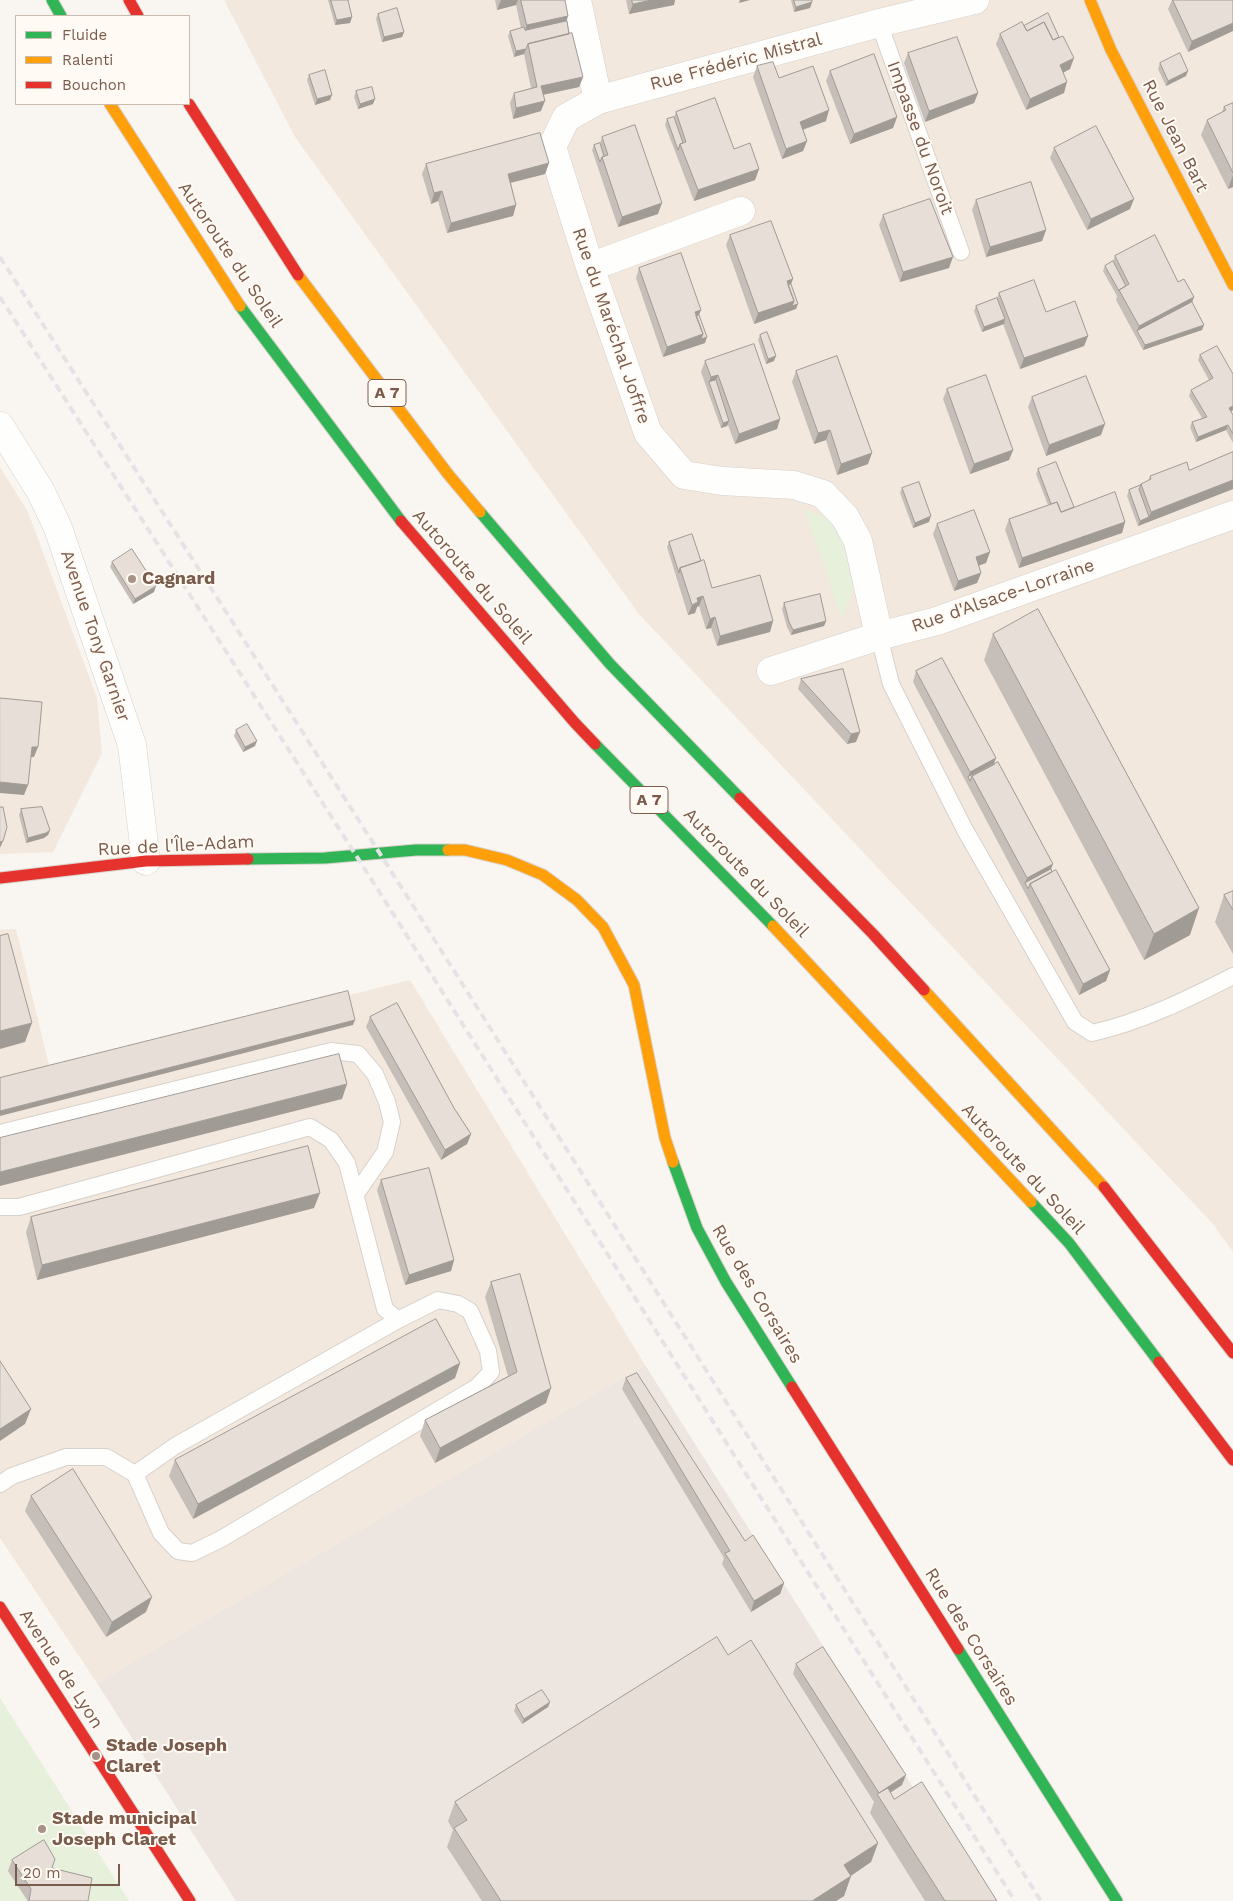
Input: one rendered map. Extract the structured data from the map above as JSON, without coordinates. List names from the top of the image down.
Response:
{
  "streets": {
    "main road": [
      "Rue Jean Bart",
      "Autoroute du Soleil",
      "A 7",
      "Rue de l'Île-Adam",
      "Rue des Corsaires",
      "Avenue de Lyon"
    ],
    "street": [
      "Rue Frédéric Mistral",
      "Rue du Maréchal Joffre",
      "Rue d'Alsace-Lorraine",
      "Avenue Tony Garnier"
    ],
    "lane": ["Impasse du Noroit"]
  },
  "crossings": [
    ["Rue Frédéric Mistral", "Impasse du Noroit"],
    ["Rue Frédéric Mistral", "Rue du Maréchal Joffre"],
    ["Rue du Maréchal Joffre", "Rue d'Alsace-Lorraine"],
    ["Avenue Tony Garnier", "Rue de l'Île-Adam"],
    ["Rue de l'Île-Adam", "Rue des Corsaires"]
  ],
  "places": ["Cagnard", "Stade Joseph Claret", "Stade municipal Joseph Claret"],
  "legend": ["Fluide", "Ralenti", "Bouchon"],
  "scale_bar": "20 m"
}
